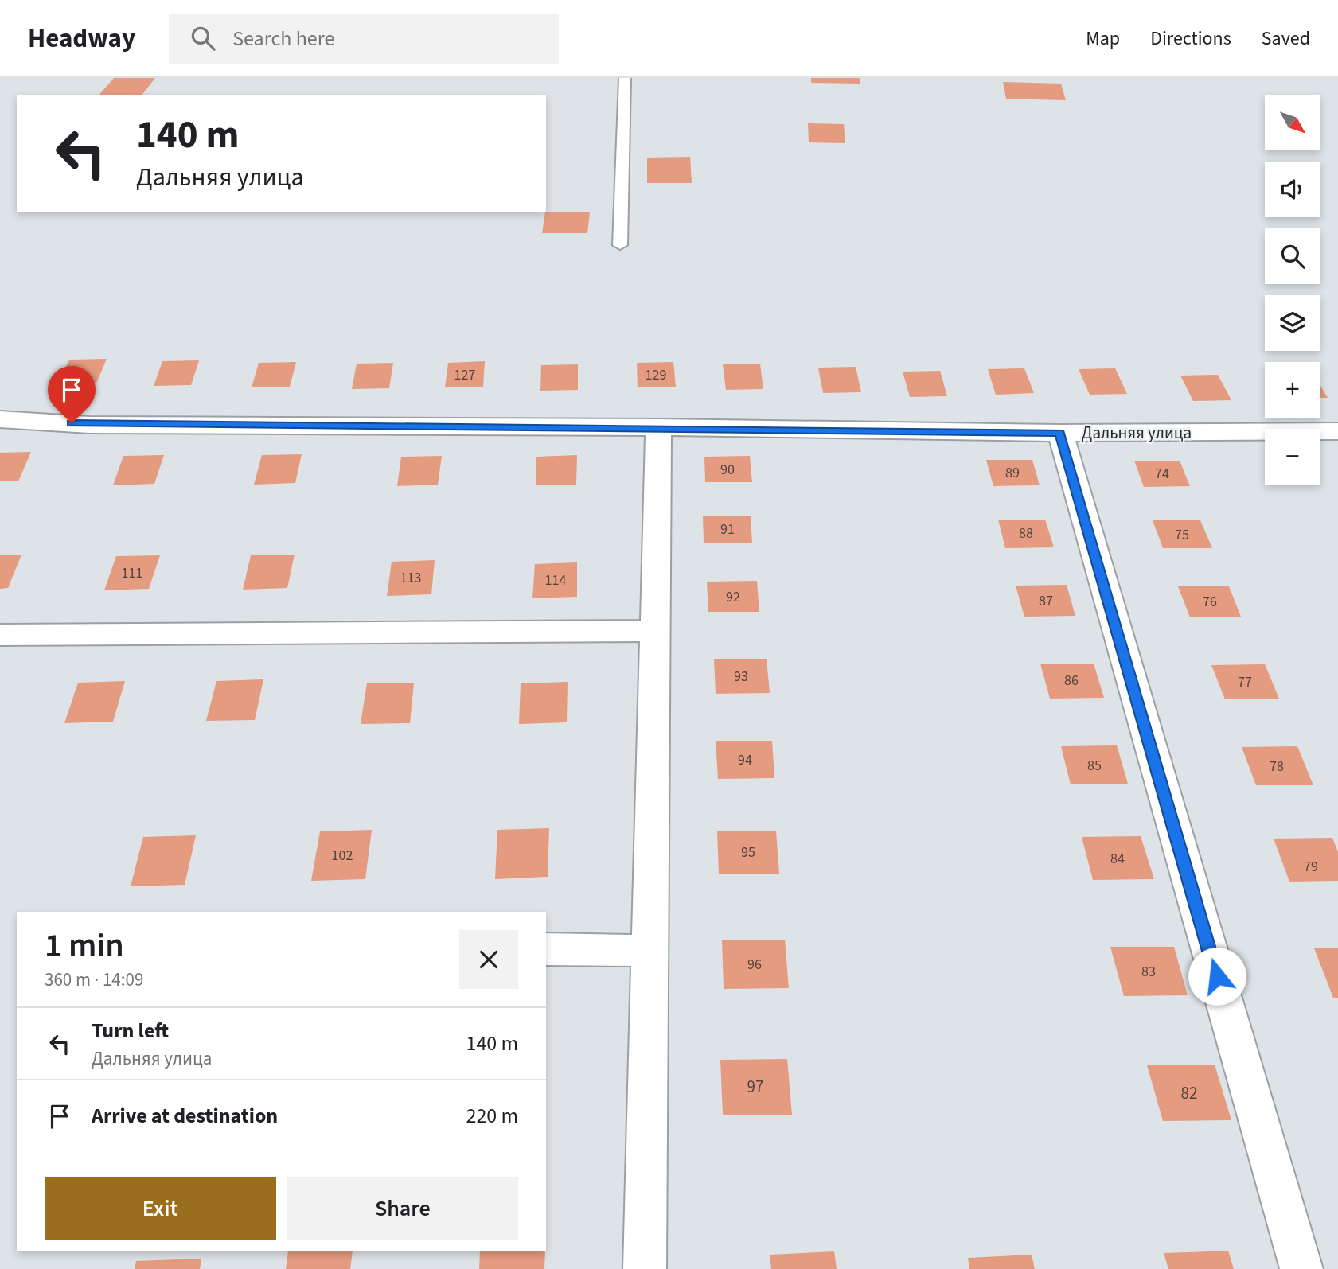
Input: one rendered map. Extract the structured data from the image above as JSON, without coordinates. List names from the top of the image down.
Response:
{
  "streets": {
    "street": ["Дальняя улица"]
  },
  "house_numbers": [
    "127",
    "129",
    "90",
    "89",
    "74",
    "91",
    "88",
    "75",
    "111",
    "113",
    "114",
    "92",
    "87",
    "76",
    "93",
    "86",
    "77",
    "94",
    "85",
    "78",
    "95",
    "102",
    "84",
    "79",
    "96",
    "83",
    "97",
    "82"
  ],
  "north": "bottom right",
  "page": {
    "header": "Headway",
    "search": "Search here",
    "nav": ["Map", "Directions", "Saved"],
    "map_buttons": ["+", "−"],
    "turn": ["140 m", "Дальняя улица"],
    "heading": ["1 min", "360 m · 14:09"],
    "list": [
      {
        "name": "Turn left",
        "note": "Дальняя улица",
        "value": "140 m"
      },
      {
        "name": "Arrive at destination",
        "value": "220 m"
      }
    ],
    "buttons": ["Exit", "Share"]
  }
}
